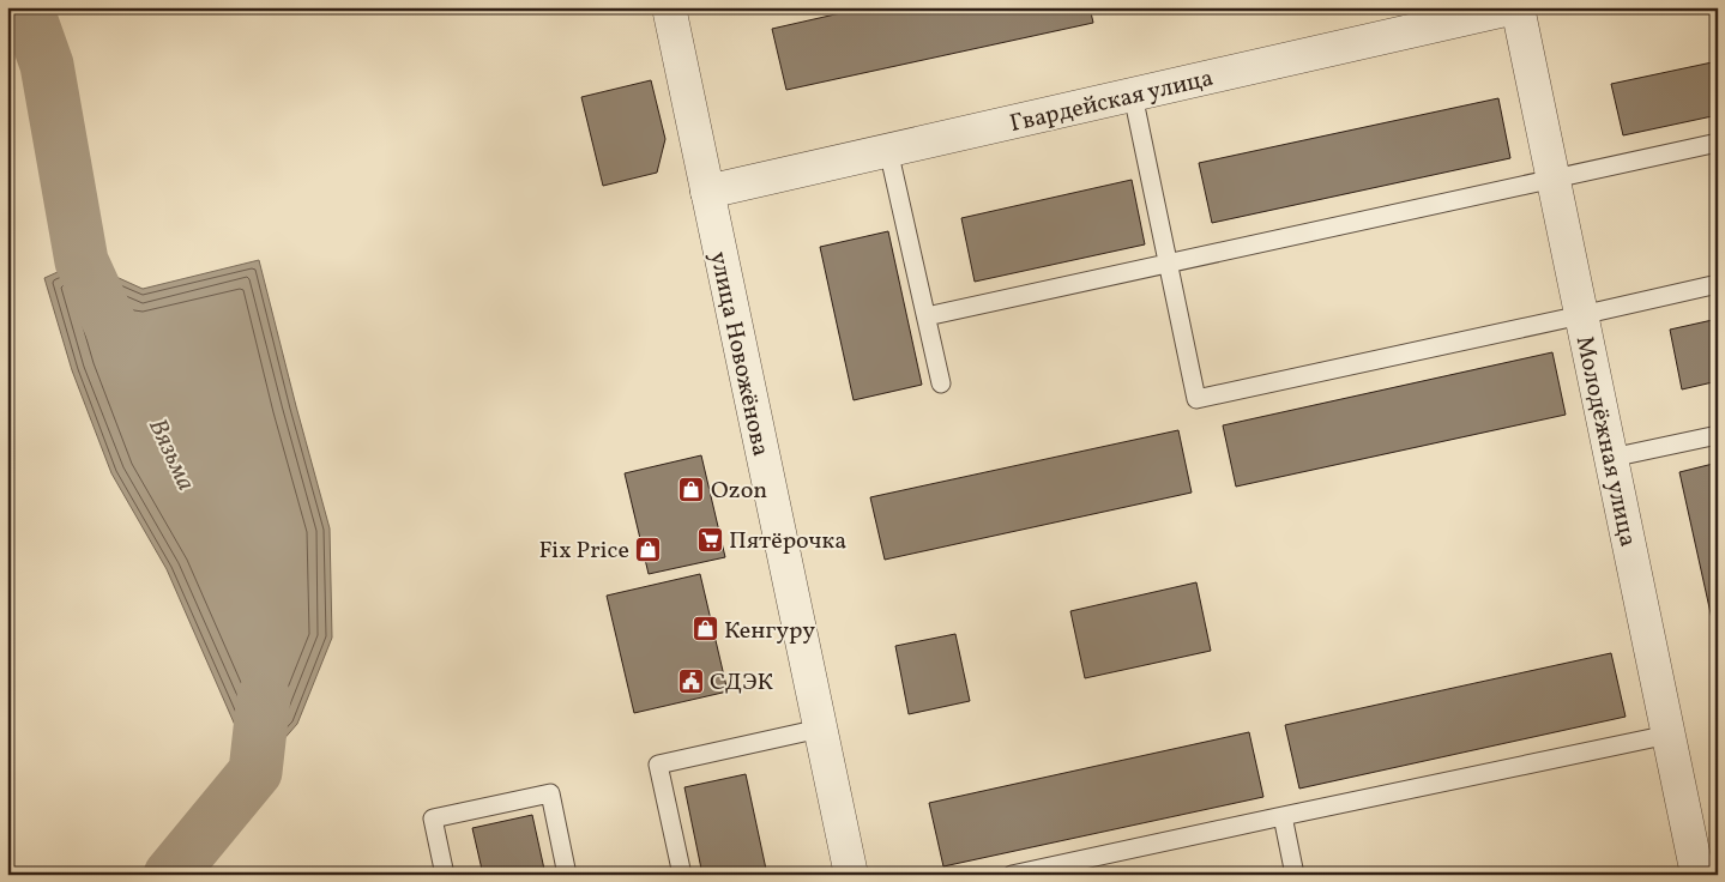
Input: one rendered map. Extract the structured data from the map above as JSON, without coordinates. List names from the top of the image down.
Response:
{
  "streets": {
    "street": ["Гвардейская улица", "улица Новожёнова", "Молодёжная улица"]
  },
  "crossings": [
    ["Гвардейская улица", "улица Новожёнова"],
    ["Гвардейская улица", "Молодёжная улица"]
  ],
  "water": ["Вязьма"],
  "places": {
    "shop": ["Ozon", "Fix Price", "Кенгуру"],
    "supermarket": ["Пятёрочка"],
    "public building": ["СДЭК"]
  }
}
